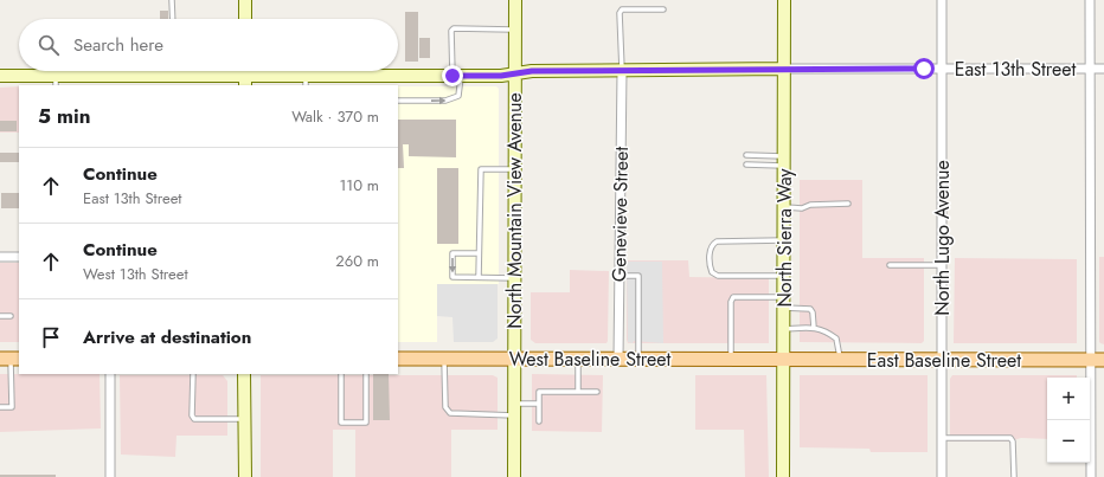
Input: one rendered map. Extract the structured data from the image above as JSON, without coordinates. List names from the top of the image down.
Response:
{
  "streets": {
    "main road": ["West Baseline Street", "East Baseline Street"],
    "street": [
      "East 13th Street",
      "North Mountain View Avenue",
      "Genevieve Street",
      "North Sierra Way",
      "North Lugo Avenue"
    ]
  },
  "crossings": [
    ["East 13th Street", "North Sierra Way"],
    ["East 13th Street", "North Lugo Avenue"],
    ["North Mountain View Avenue", "West Baseline Street"],
    ["Genevieve Street", "West Baseline Street"],
    ["North Sierra Way", "West Baseline Street"],
    ["North Sierra Way", "East Baseline Street"],
    ["North Lugo Avenue", "East Baseline Street"],
    ["West Baseline Street", "East Baseline Street"]
  ],
  "page": {
    "search": "Search here",
    "heading": ["5 min", "Walk · 370 m"],
    "list": [
      ["Continue", "East 13th Street", "110 m"],
      ["Continue", "West 13th Street", "260 m"],
      "Arrive at destination"
    ],
    "map_buttons": ["+", "−"]
  }
}
